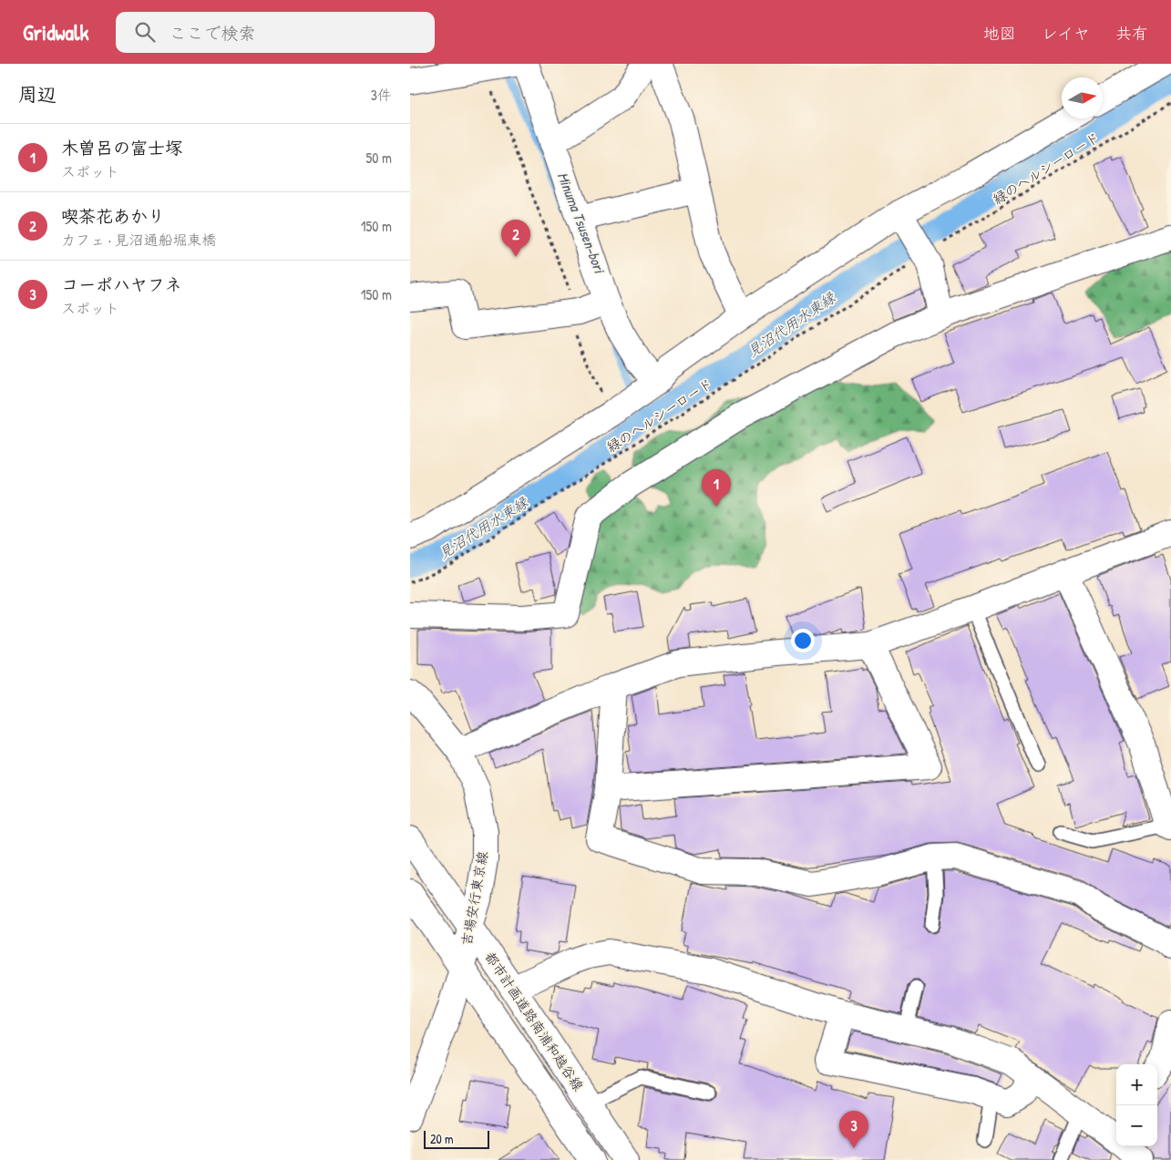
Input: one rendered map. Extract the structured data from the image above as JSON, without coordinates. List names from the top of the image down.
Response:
{
  "streets": {
    "street": ["吉場安行東京線", "都市計画道路南浦和越谷線"],
    "path": ["緑のヘルシーロード"]
  },
  "crossings": [
    ["吉場安行東京線", "都市計画道路南浦和越谷線"]
  ],
  "water": ["Minuma Tsusen-bori", "見沼代用水東縁"],
  "scale_bar": "20 m",
  "north": "right",
  "page": {
    "header": "Gridwalk",
    "search": "ここで検索",
    "nav": ["地図", "レイヤ", "共有"],
    "heading": ["周辺", "3件"],
    "list": [
      {
        "mark": "1",
        "name": "木曽呂の富士塚",
        "note": "スポット",
        "value": "50 m"
      },
      {
        "mark": "2",
        "name": "喫茶花あかり",
        "note": "カフェ · 見沼通船堀東橋",
        "value": "150 m"
      },
      {
        "mark": "3",
        "name": "コーポハヤフネ",
        "note": "スポット",
        "value": "150 m"
      }
    ],
    "pins": ["2", "1", "3"],
    "map_buttons": ["+", "−"],
    "scale": "20 m"
  }
}
